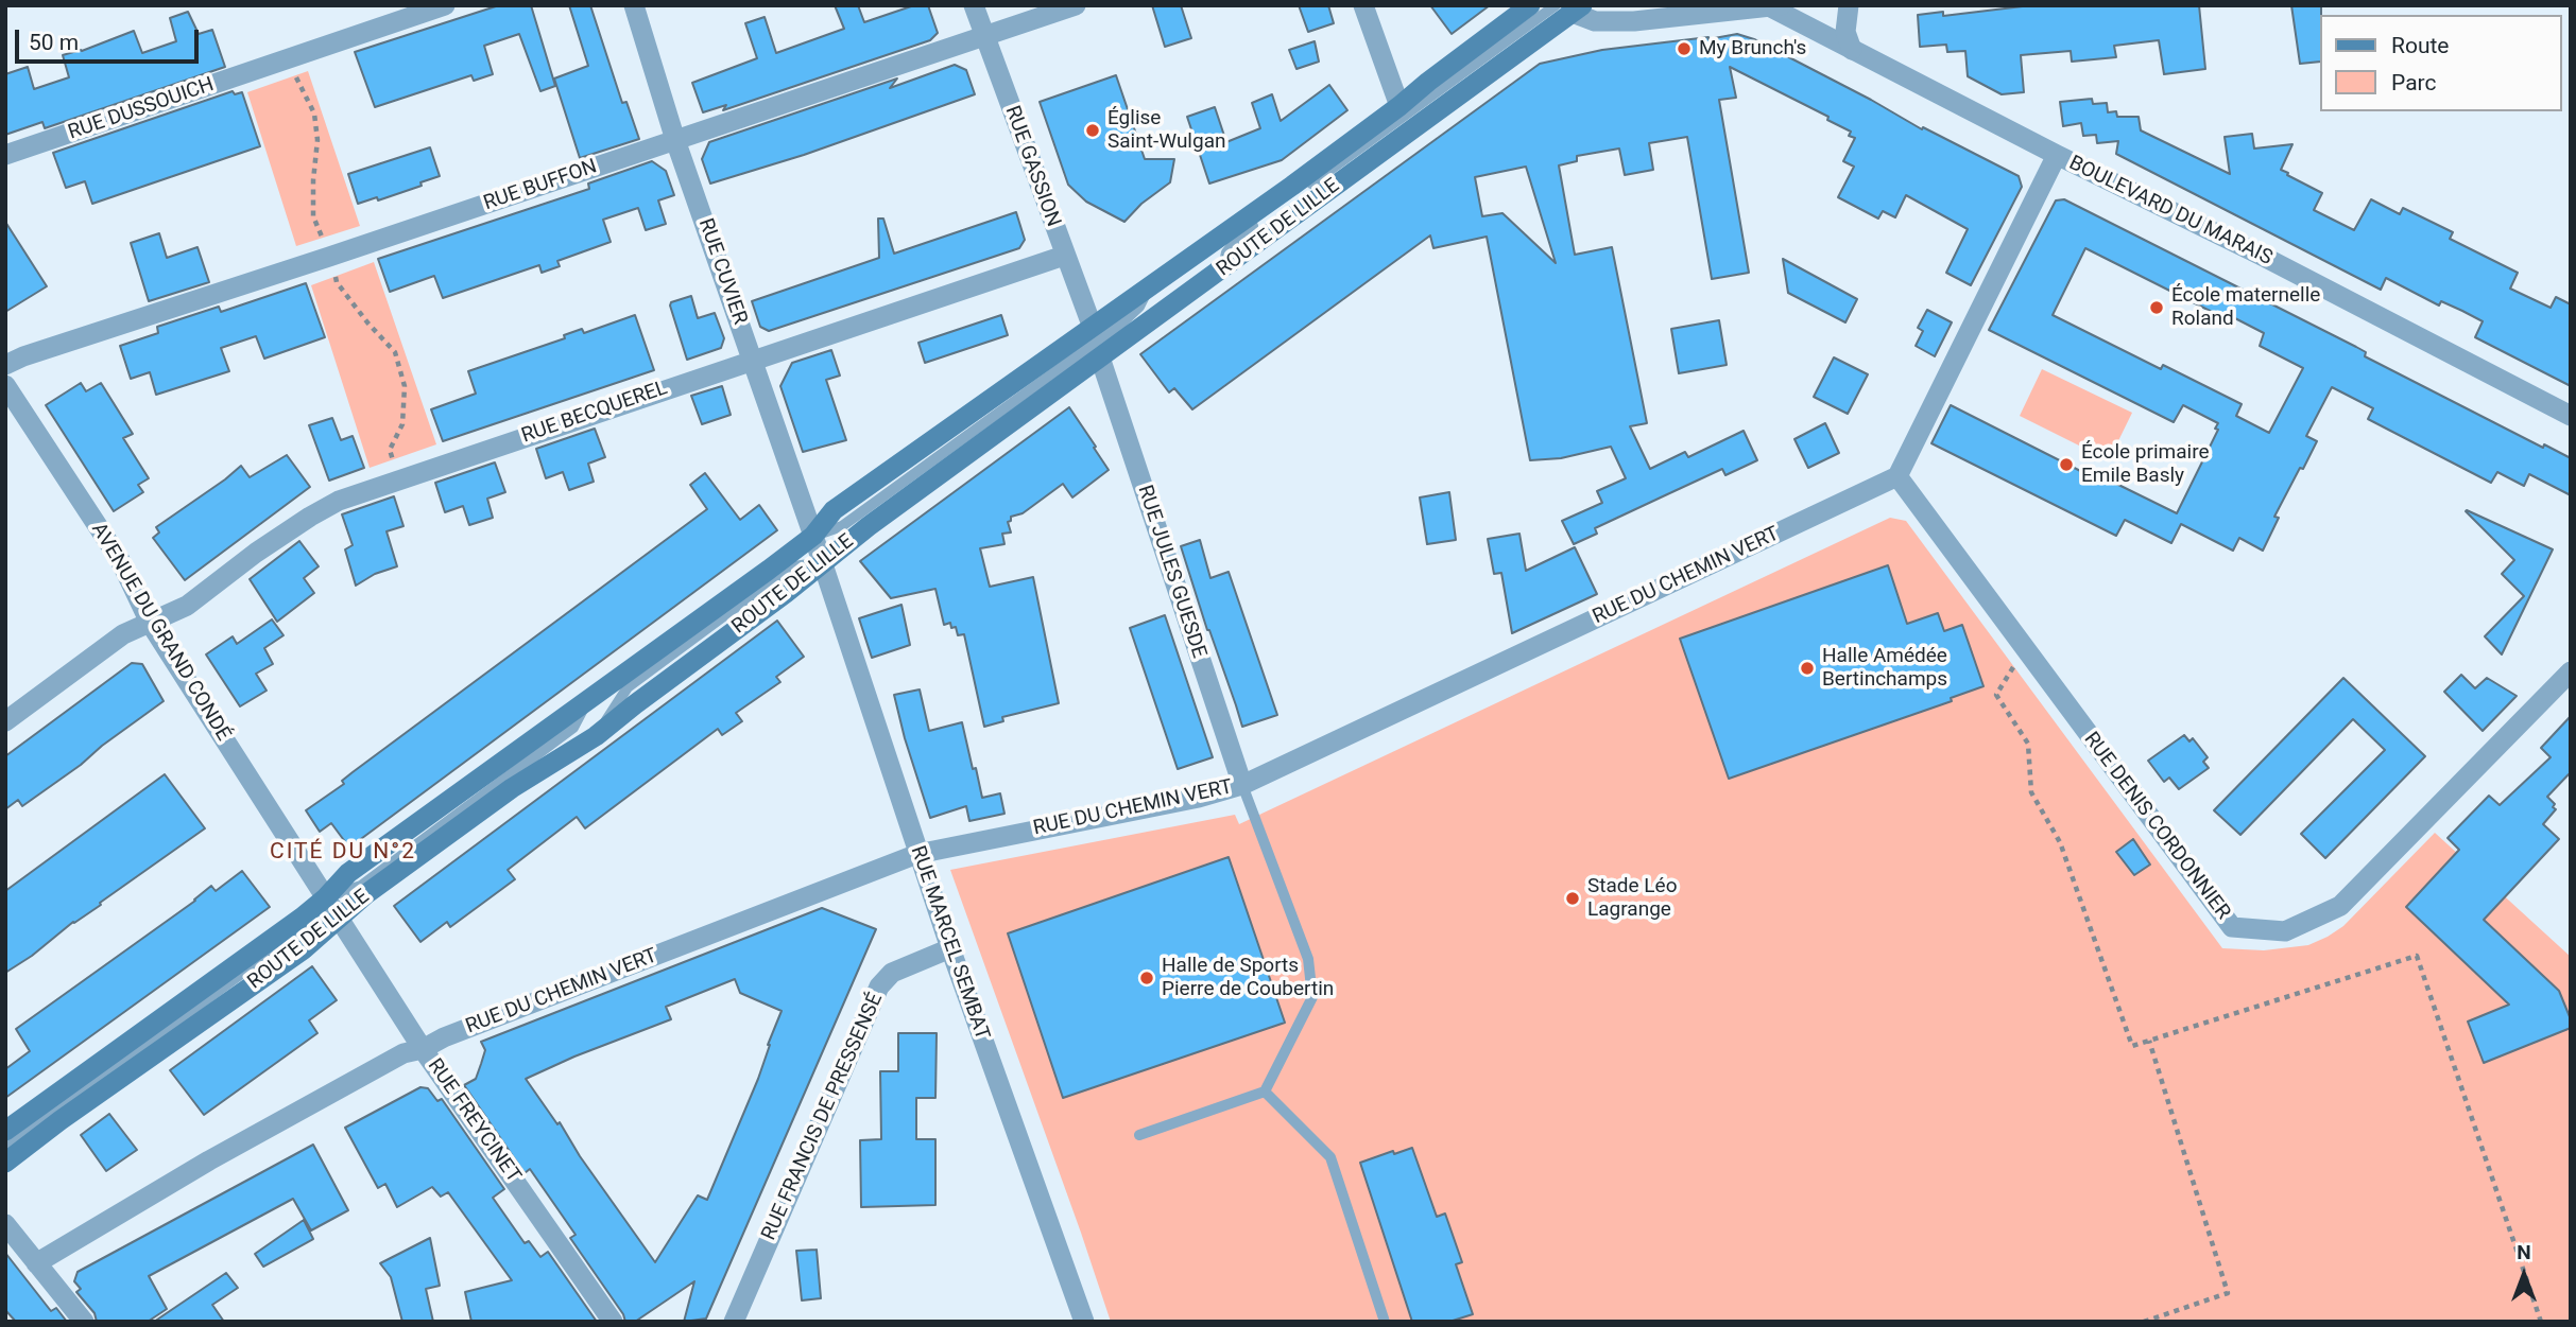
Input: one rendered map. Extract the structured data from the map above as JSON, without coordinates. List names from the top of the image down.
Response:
{
  "streets": {
    "main road": ["ROUTE DE LILLE"],
    "street": [
      "RUE DUSSOUICH",
      "RUE GASSION",
      "RUE BUFFON",
      "BOULEVARD DU MARAIS",
      "RUE CUVIER",
      "RUE BECQUEREL",
      "RUE JULES GUESDE",
      "RUE DU CHEMIN VERT",
      "AVENUE DU GRAND CONDÉ",
      "RUE DENIS CORDONNIER",
      "RUE MARCEL SEMBAT",
      "RUE FRANCIS DE PRESSENSÉ",
      "RUE FREYCINET"
    ]
  },
  "crossings": [
    ["RUE GASSION", "RUE BUFFON"],
    ["RUE GASSION", "ROUTE DE LILLE"],
    ["RUE GASSION", "RUE BECQUEREL"],
    ["RUE BUFFON", "RUE CUVIER"],
    ["ROUTE DE LILLE", "RUE CUVIER"],
    ["ROUTE DE LILLE", "RUE JULES GUESDE"],
    ["ROUTE DE LILLE", "AVENUE DU GRAND CONDÉ"],
    ["ROUTE DE LILLE", "RUE MARCEL SEMBAT"],
    ["ROUTE DE LILLE", "RUE FREYCINET"],
    ["RUE CUVIER", "RUE BECQUEREL"],
    ["RUE CUVIER", "RUE MARCEL SEMBAT"],
    ["RUE BECQUEREL", "AVENUE DU GRAND CONDÉ"],
    ["RUE JULES GUESDE", "RUE DU CHEMIN VERT"],
    ["RUE DU CHEMIN VERT", "RUE DENIS CORDONNIER"],
    ["RUE DU CHEMIN VERT", "RUE MARCEL SEMBAT"],
    ["RUE DU CHEMIN VERT", "RUE FREYCINET"],
    ["AVENUE DU GRAND CONDÉ", "RUE FREYCINET"],
    ["RUE MARCEL SEMBAT", "RUE FRANCIS DE PRESSENSÉ"]
  ],
  "districts": ["CITÉ DU N°2"],
  "places": [
    "My Brunch's",
    "Église Saint-Wulgan",
    "École maternelle Roland",
    "École primaire Emile Basly",
    "Halle Amédée Bertinchamps",
    "Stade Léo Lagrange",
    "Halle de Sports Pierre de Coubertin"
  ],
  "legend": ["Route", "Parc"],
  "scale_bar": "50 m",
  "north": "top"
}
